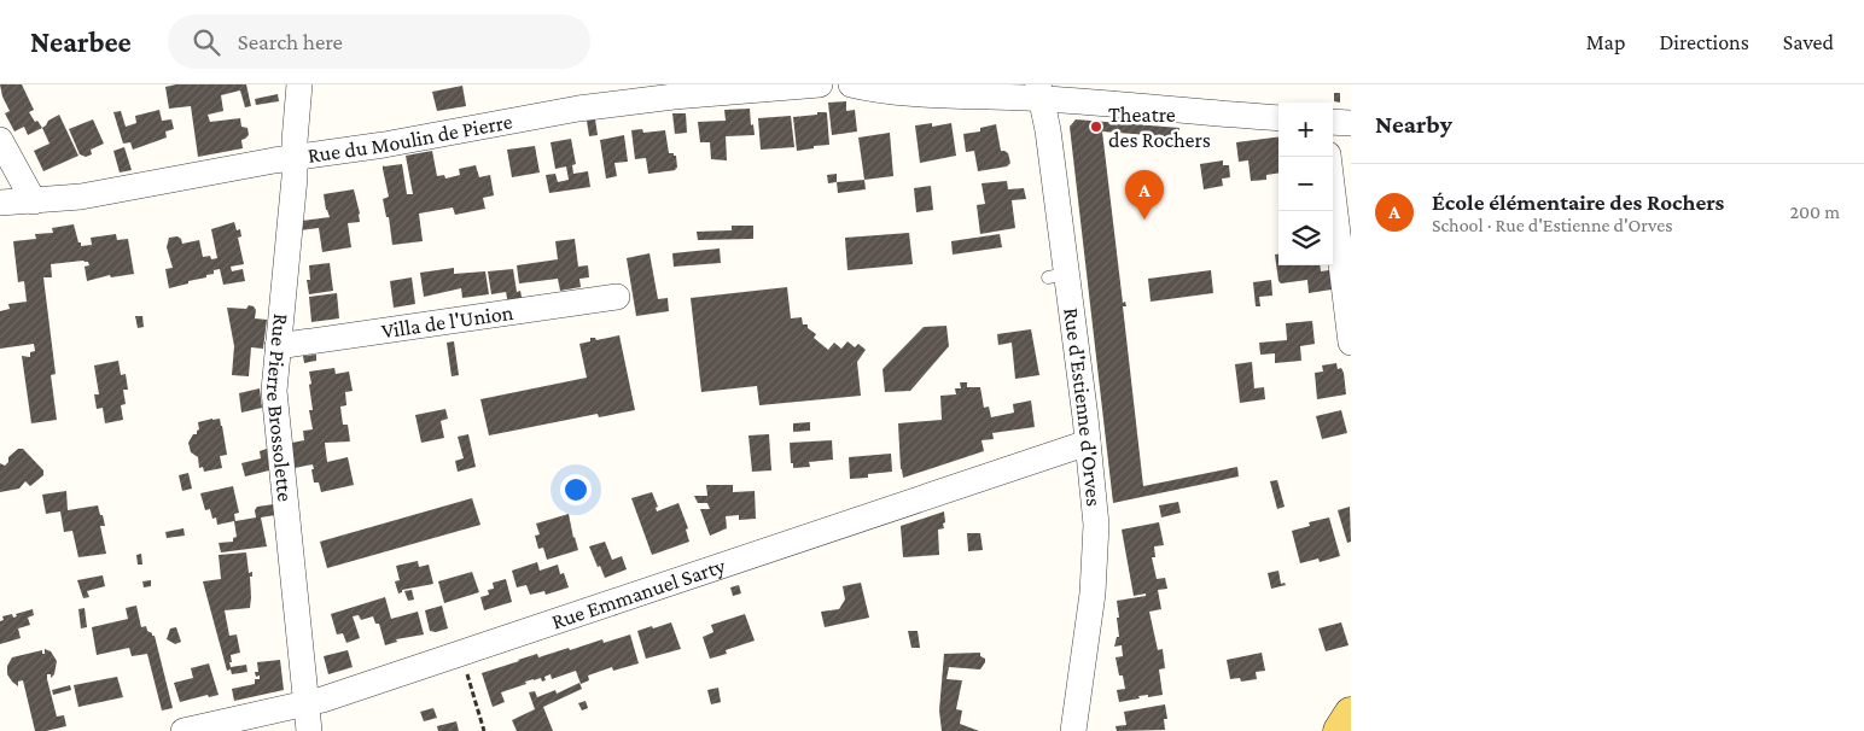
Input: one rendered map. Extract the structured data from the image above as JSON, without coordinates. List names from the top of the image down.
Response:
{
  "streets": {
    "street": [
      "Rue du Moulin de Pierre",
      "Villa de l'Union",
      "Rue Pierre Brossolette",
      "Rue d'Estienne d'Orves",
      "Rue Emmanuel Sarty"
    ]
  },
  "crossings": [
    ["Rue du Moulin de Pierre", "Rue Pierre Brossolette"],
    ["Villa de l'Union", "Rue Pierre Brossolette"],
    ["Rue Pierre Brossolette", "Rue Emmanuel Sarty"],
    ["Rue d'Estienne d'Orves", "Rue Emmanuel Sarty"]
  ],
  "places": ["Theatre des Rochers"],
  "page": {
    "header": "Nearbee",
    "search": "Search here",
    "nav": ["Map", "Directions", "Saved"],
    "heading": "Nearby",
    "map_buttons": ["+", "−"],
    "list": [
      {
        "mark": "A",
        "name": "École élémentaire des Rochers",
        "note": "School · Rue d'Estienne d'Orves",
        "value": "200 m"
      }
    ],
    "pins": "A"
  }
}
